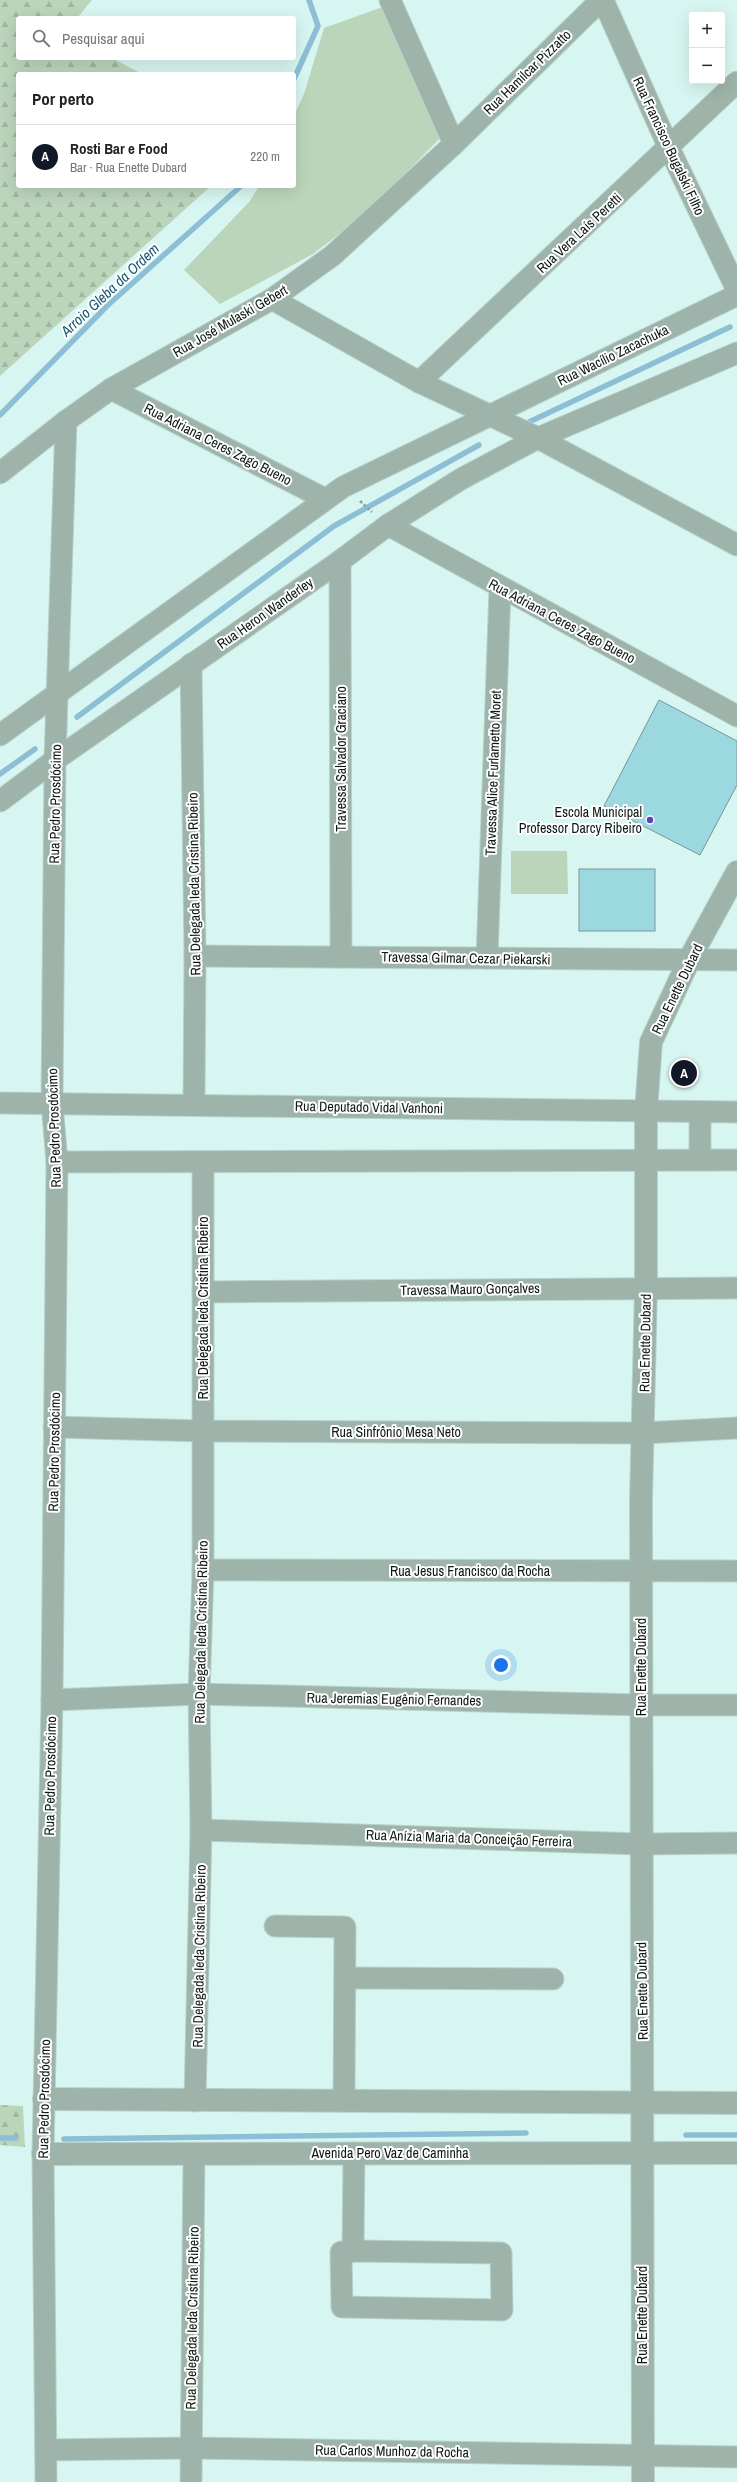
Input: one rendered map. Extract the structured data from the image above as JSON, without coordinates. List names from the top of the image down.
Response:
{
  "streets": {
    "street": [
      "Rua Hamilcar Pizzatto",
      "Rua Francisco Bugalski Filho",
      "Rua Vera Laís Peretti",
      "Rua José Mulaski Gebert",
      "Rua Wacílio Zacachuka",
      "Rua Adriana Ceres Zago Bueno",
      "Rua Heron Wanderley",
      "Travessa Salvador Graciano",
      "Travessa Alice Furlametto Moret",
      "Rua Pedro Prosdócimo",
      "Rua Delegada Ieda Cristina Ribeiro",
      "Travessa Gilmar Cezar Piekarski",
      "Rua Enette Dubard",
      "Rua Deputado Vidal Vanhoni",
      "Travessa Mauro Gonçalves",
      "Rua Sinfrônio Mesa Neto",
      "Rua Jesus Francisco da Rocha",
      "Rua Jeremias Eugênio Fernandes",
      "Rua Anízia Maria da Conceição Ferreira",
      "Avenida Pero Vaz de Caminha",
      "Rua Carlos Munhoz da Rocha"
    ]
  },
  "crossings": [
    ["Rua Hamilcar Pizzatto", "Rua Francisco Bugalski Filho"],
    ["Rua Hamilcar Pizzatto", "Rua José Mulaski Gebert"],
    ["Rua Francisco Bugalski Filho", "Rua Vera Laís Peretti"],
    ["Rua José Mulaski Gebert", "Rua Adriana Ceres Zago Bueno"],
    ["Rua José Mulaski Gebert", "Rua Pedro Prosdócimo"],
    ["Rua Adriana Ceres Zago Bueno", "Rua Heron Wanderley"],
    ["Rua Adriana Ceres Zago Bueno", "Travessa Alice Furlametto Moret"],
    ["Rua Heron Wanderley", "Travessa Salvador Graciano"],
    ["Rua Heron Wanderley", "Rua Pedro Prosdócimo"],
    ["Rua Heron Wanderley", "Rua Delegada Ieda Cristina Ribeiro"],
    ["Travessa Salvador Graciano", "Travessa Gilmar Cezar Piekarski"],
    ["Travessa Alice Furlametto Moret", "Travessa Gilmar Cezar Piekarski"],
    ["Rua Pedro Prosdócimo", "Rua Deputado Vidal Vanhoni"],
    ["Rua Pedro Prosdócimo", "Rua Sinfrônio Mesa Neto"],
    ["Rua Pedro Prosdócimo", "Rua Jeremias Eugênio Fernandes"],
    ["Rua Pedro Prosdócimo", "Avenida Pero Vaz de Caminha"],
    ["Rua Pedro Prosdócimo", "Rua Carlos Munhoz da Rocha"],
    ["Rua Delegada Ieda Cristina Ribeiro", "Travessa Gilmar Cezar Piekarski"],
    ["Rua Delegada Ieda Cristina Ribeiro", "Rua Deputado Vidal Vanhoni"],
    ["Rua Delegada Ieda Cristina Ribeiro", "Travessa Mauro Gonçalves"],
    ["Rua Delegada Ieda Cristina Ribeiro", "Rua Sinfrônio Mesa Neto"],
    ["Rua Delegada Ieda Cristina Ribeiro", "Rua Jesus Francisco da Rocha"],
    ["Rua Delegada Ieda Cristina Ribeiro", "Rua Jeremias Eugênio Fernandes"],
    ["Rua Delegada Ieda Cristina Ribeiro", "Rua Anízia Maria da Conceição Ferreira"],
    ["Rua Delegada Ieda Cristina Ribeiro", "Avenida Pero Vaz de Caminha"],
    ["Rua Delegada Ieda Cristina Ribeiro", "Rua Carlos Munhoz da Rocha"],
    ["Travessa Gilmar Cezar Piekarski", "Rua Enette Dubard"],
    ["Rua Enette Dubard", "Rua Deputado Vidal Vanhoni"],
    ["Rua Enette Dubard", "Travessa Mauro Gonçalves"],
    ["Rua Enette Dubard", "Rua Sinfrônio Mesa Neto"],
    ["Rua Enette Dubard", "Rua Jesus Francisco da Rocha"],
    ["Rua Enette Dubard", "Rua Jeremias Eugênio Fernandes"],
    ["Rua Enette Dubard", "Rua Anízia Maria da Conceição Ferreira"],
    ["Rua Enette Dubard", "Avenida Pero Vaz de Caminha"],
    ["Rua Enette Dubard", "Rua Carlos Munhoz da Rocha"]
  ],
  "water": ["Arroio Gleba da Ordem"],
  "places": ["Escola Municipal Professor Darcy Ribeiro"],
  "page": {
    "map_buttons": ["+", "−"],
    "search": "Pesquisar aqui",
    "heading": "Por perto",
    "list": [
      {
        "mark": "A",
        "name": "Rosti Bar e Food",
        "note": "Bar · Rua Enette Dubard",
        "value": "220 m"
      }
    ],
    "pins": "A"
  }
}
